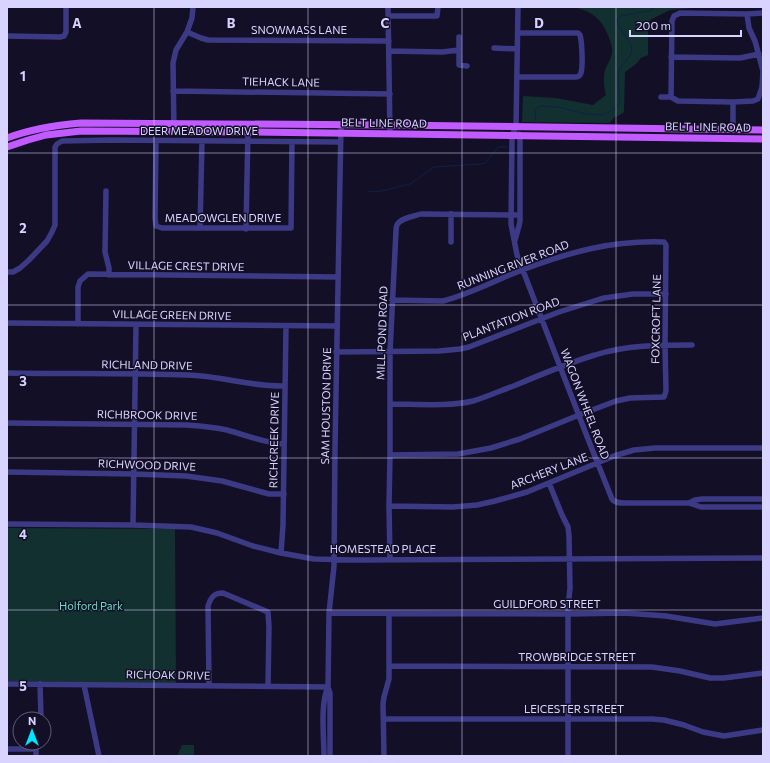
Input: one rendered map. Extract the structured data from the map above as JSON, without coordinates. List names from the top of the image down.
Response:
{
  "streets": {
    "main road": ["BELT LINE ROAD"],
    "street": [
      "SNOWMASS LANE",
      "TIEHACK LANE",
      "DEER MEADOW DRIVE",
      "MEADOWGLEN DRIVE",
      "RUNNING RIVER ROAD",
      "VILLAGE CREST DRIVE",
      "VILLAGE GREEN DRIVE",
      "PLANTATION ROAD",
      "FOXCROFT LANE",
      "MILL POND ROAD",
      "RICHLAND DRIVE",
      "WAGON WHEEL ROAD",
      "SAM HOUSTON DRIVE",
      "RICHBROOK DRIVE",
      "RICHCREEK DRIVE",
      "RICHWOOD DRIVE",
      "ARCHERY LANE",
      "HOMESTEAD PLACE",
      "GUILDFORD STREET",
      "TROWBRIDGE STREET",
      "RICHOAK DRIVE",
      "LEICESTER STREET"
    ]
  },
  "crossings": [
    ["BELT LINE ROAD", "WAGON WHEEL ROAD"],
    ["BELT LINE ROAD", "SAM HOUSTON DRIVE"],
    ["DEER MEADOW DRIVE", "MEADOWGLEN DRIVE"],
    ["DEER MEADOW DRIVE", "SAM HOUSTON DRIVE"],
    ["RUNNING RIVER ROAD", "FOXCROFT LANE"],
    ["RUNNING RIVER ROAD", "MILL POND ROAD"],
    ["RUNNING RIVER ROAD", "WAGON WHEEL ROAD"],
    ["VILLAGE CREST DRIVE", "VILLAGE GREEN DRIVE"],
    ["VILLAGE CREST DRIVE", "SAM HOUSTON DRIVE"],
    ["VILLAGE GREEN DRIVE", "SAM HOUSTON DRIVE"],
    ["VILLAGE GREEN DRIVE", "RICHCREEK DRIVE"],
    ["PLANTATION ROAD", "FOXCROFT LANE"],
    ["PLANTATION ROAD", "MILL POND ROAD"],
    ["PLANTATION ROAD", "WAGON WHEEL ROAD"],
    ["PLANTATION ROAD", "SAM HOUSTON DRIVE"],
    ["FOXCROFT LANE", "WAGON WHEEL ROAD"],
    ["MILL POND ROAD", "WAGON WHEEL ROAD"],
    ["MILL POND ROAD", "ARCHERY LANE"],
    ["MILL POND ROAD", "HOMESTEAD PLACE"],
    ["RICHLAND DRIVE", "RICHCREEK DRIVE"],
    ["WAGON WHEEL ROAD", "ARCHERY LANE"],
    ["SAM HOUSTON DRIVE", "HOMESTEAD PLACE"],
    ["SAM HOUSTON DRIVE", "GUILDFORD STREET"],
    ["SAM HOUSTON DRIVE", "RICHOAK DRIVE"],
    ["RICHBROOK DRIVE", "RICHCREEK DRIVE"],
    ["RICHCREEK DRIVE", "RICHWOOD DRIVE"],
    ["RICHCREEK DRIVE", "HOMESTEAD PLACE"]
  ],
  "parks": ["Holford Park"],
  "scale_bar": "200 m",
  "north": "top",
  "grid": {
    "columns": [
      "A",
      "B",
      "C",
      "D"
    ],
    "rows": [
      "1",
      "2",
      "3",
      "4",
      "5"
    ]
  }
}
